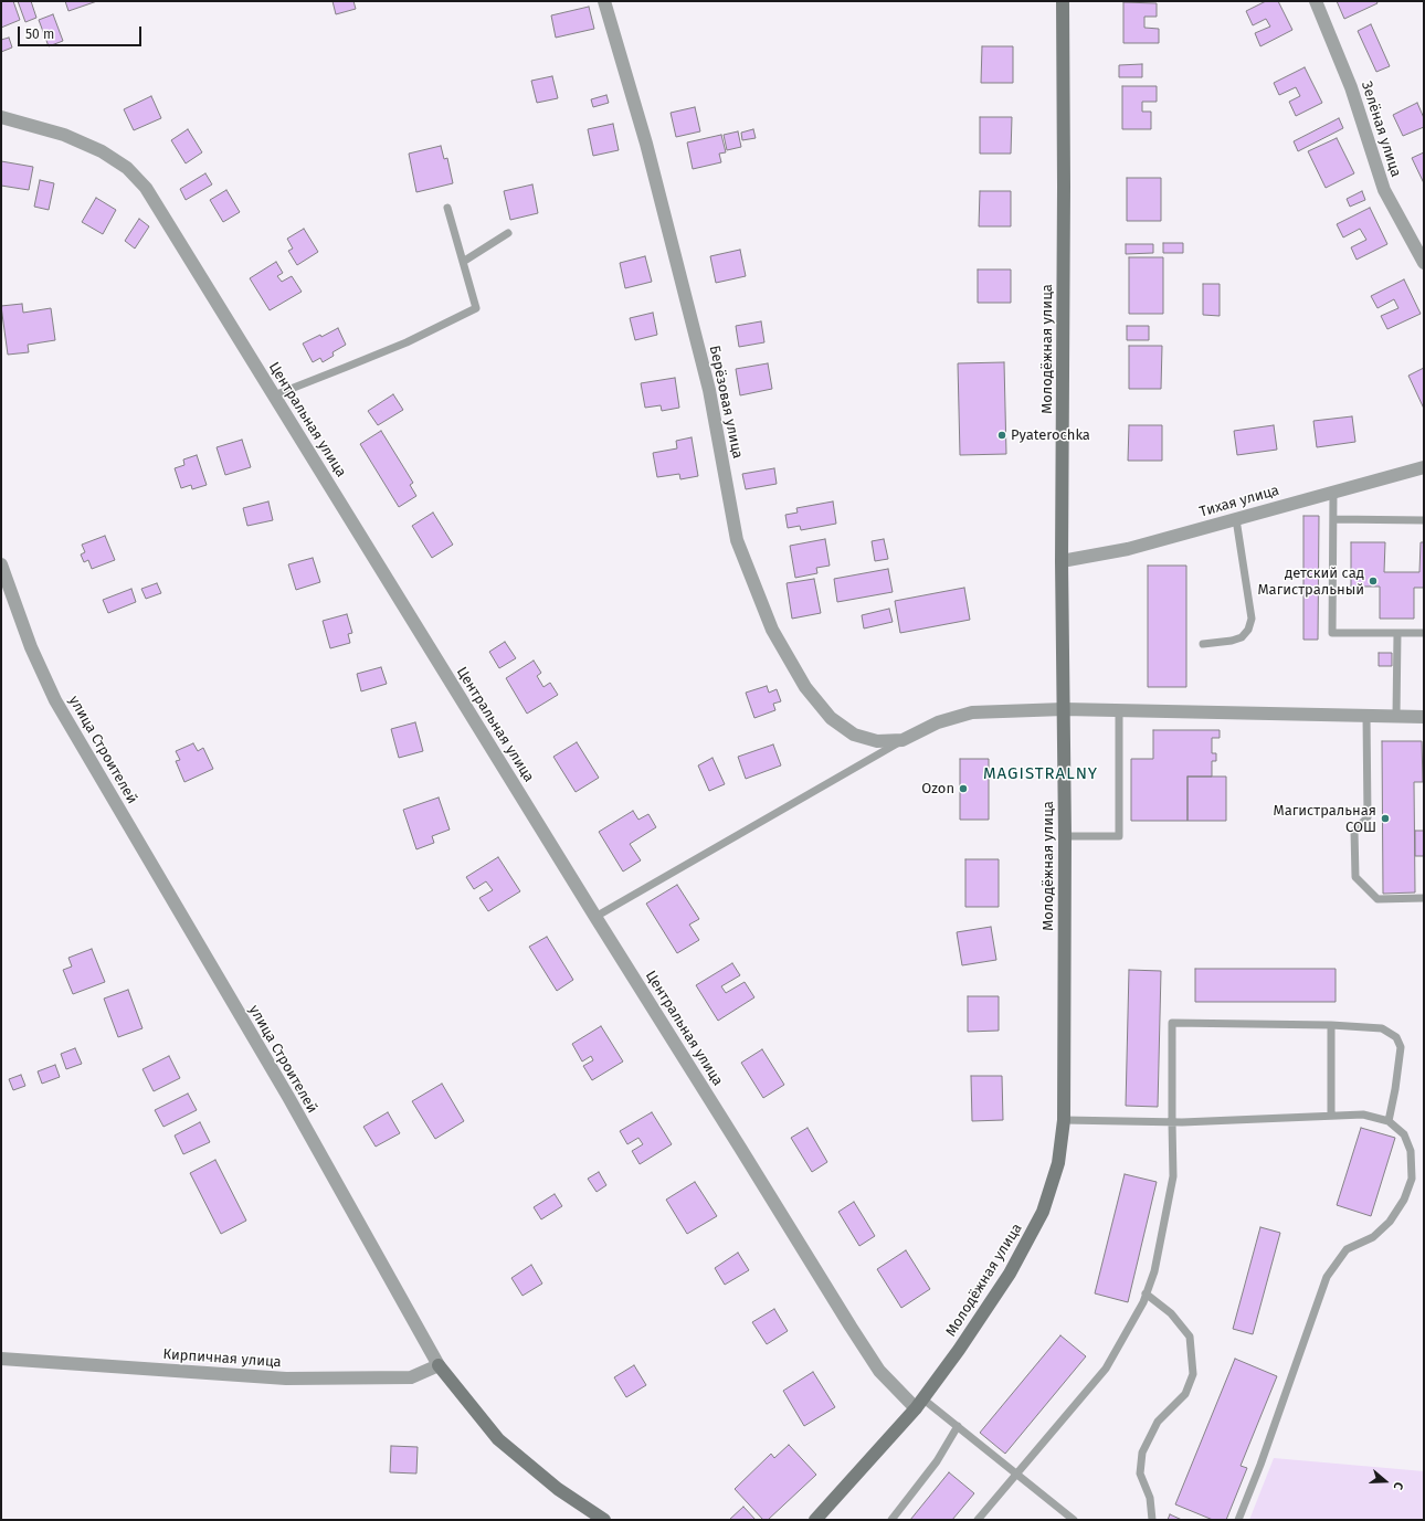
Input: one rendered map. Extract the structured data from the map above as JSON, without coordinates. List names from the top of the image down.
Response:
{
  "streets": {
    "street": [
      "Зелёная улица",
      "Молодёжная улица",
      "Берёзовая улица",
      "Центральная улица",
      "Тихая улица",
      "улица Строителей",
      "Кирпичная улица"
    ]
  },
  "crossings": [
    ["Молодёжная улица", "Центральная улица"],
    ["Молодёжная улица", "Тихая улица"],
    ["улица Строителей", "Кирпичная улица"]
  ],
  "districts": ["MAGISTRALNY"],
  "places": [
    "Pyaterochka",
    "детский сад Магистральный",
    "Ozon",
    "Магистральная СОШ"
  ],
  "scale_bar": "50 m",
  "north": "right"
}
